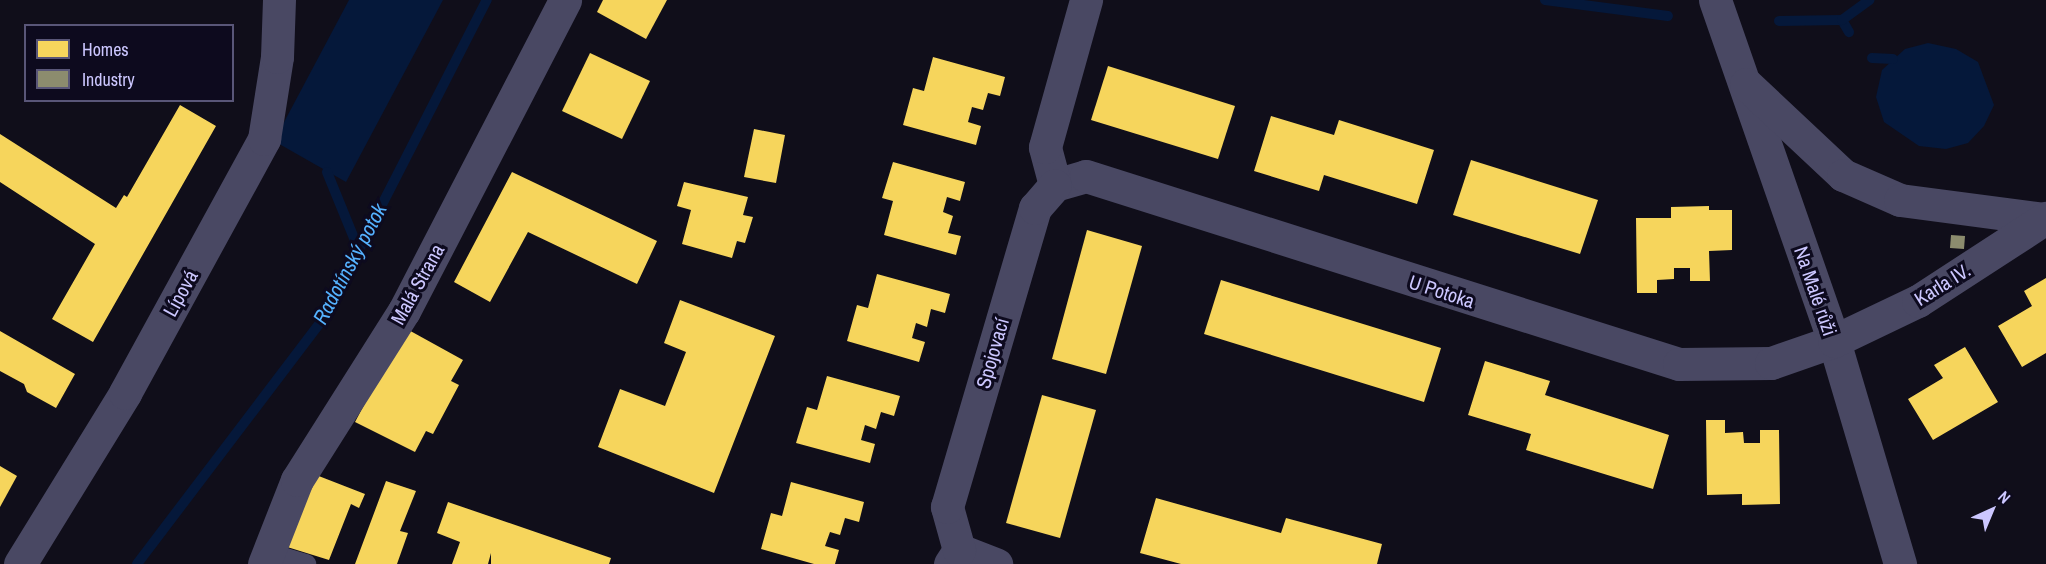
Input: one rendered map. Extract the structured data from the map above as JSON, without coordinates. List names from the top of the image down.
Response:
{
  "streets": {
    "street": [
      "Malá Strana",
      "Karla IV.",
      "U Potoka",
      "Na Malé růži",
      "Lípová",
      "Spojovací"
    ]
  },
  "crossings": [
    ["Karla IV.", "U Potoka"],
    ["Karla IV.", "Na Malé růži"],
    ["U Potoka", "Na Malé růži"],
    ["U Potoka", "Spojovací"]
  ],
  "water": ["Radotínský potok"],
  "legend": ["Homes", "Industry"],
  "north": "top right"
}
